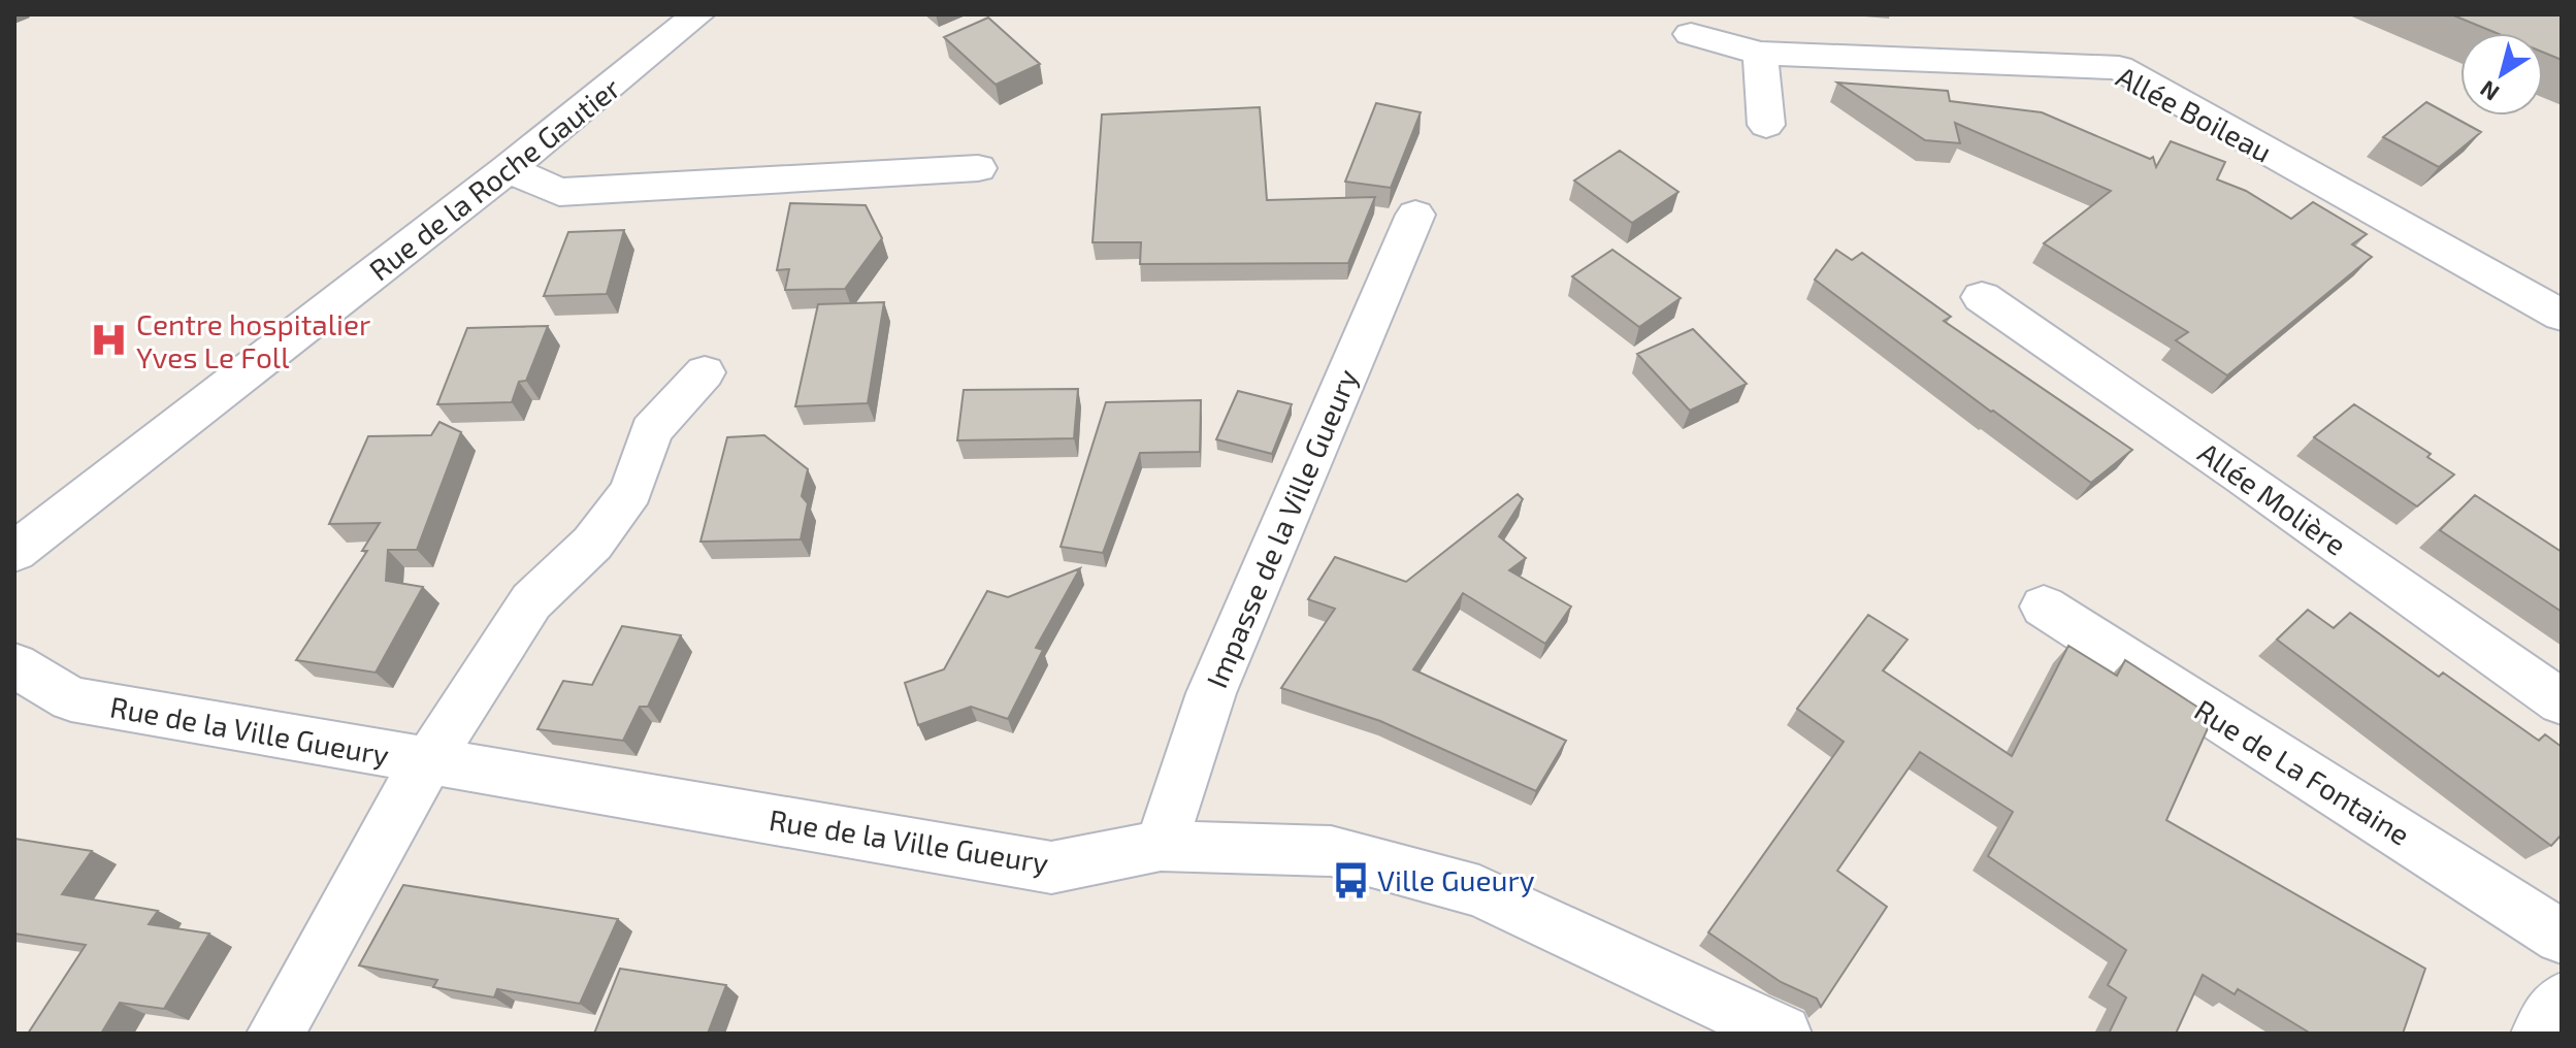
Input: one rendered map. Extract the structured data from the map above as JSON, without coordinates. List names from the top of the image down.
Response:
{
  "streets": {
    "street": [
      "Allée Boileau",
      "Rue de la Roche Gautier",
      "Allée Molière",
      "Impasse de la Ville Gueury",
      "Rue de la Ville Gueury",
      "Rue de La Fontaine"
    ]
  },
  "crossings": [
    ["Impasse de la Ville Gueury", "Rue de la Ville Gueury"]
  ],
  "places": {
    "hospital": ["Centre hospitalier Yves Le Foll"],
    "bus stop": ["Ville Gueury"]
  },
  "north": "bottom left"
}
